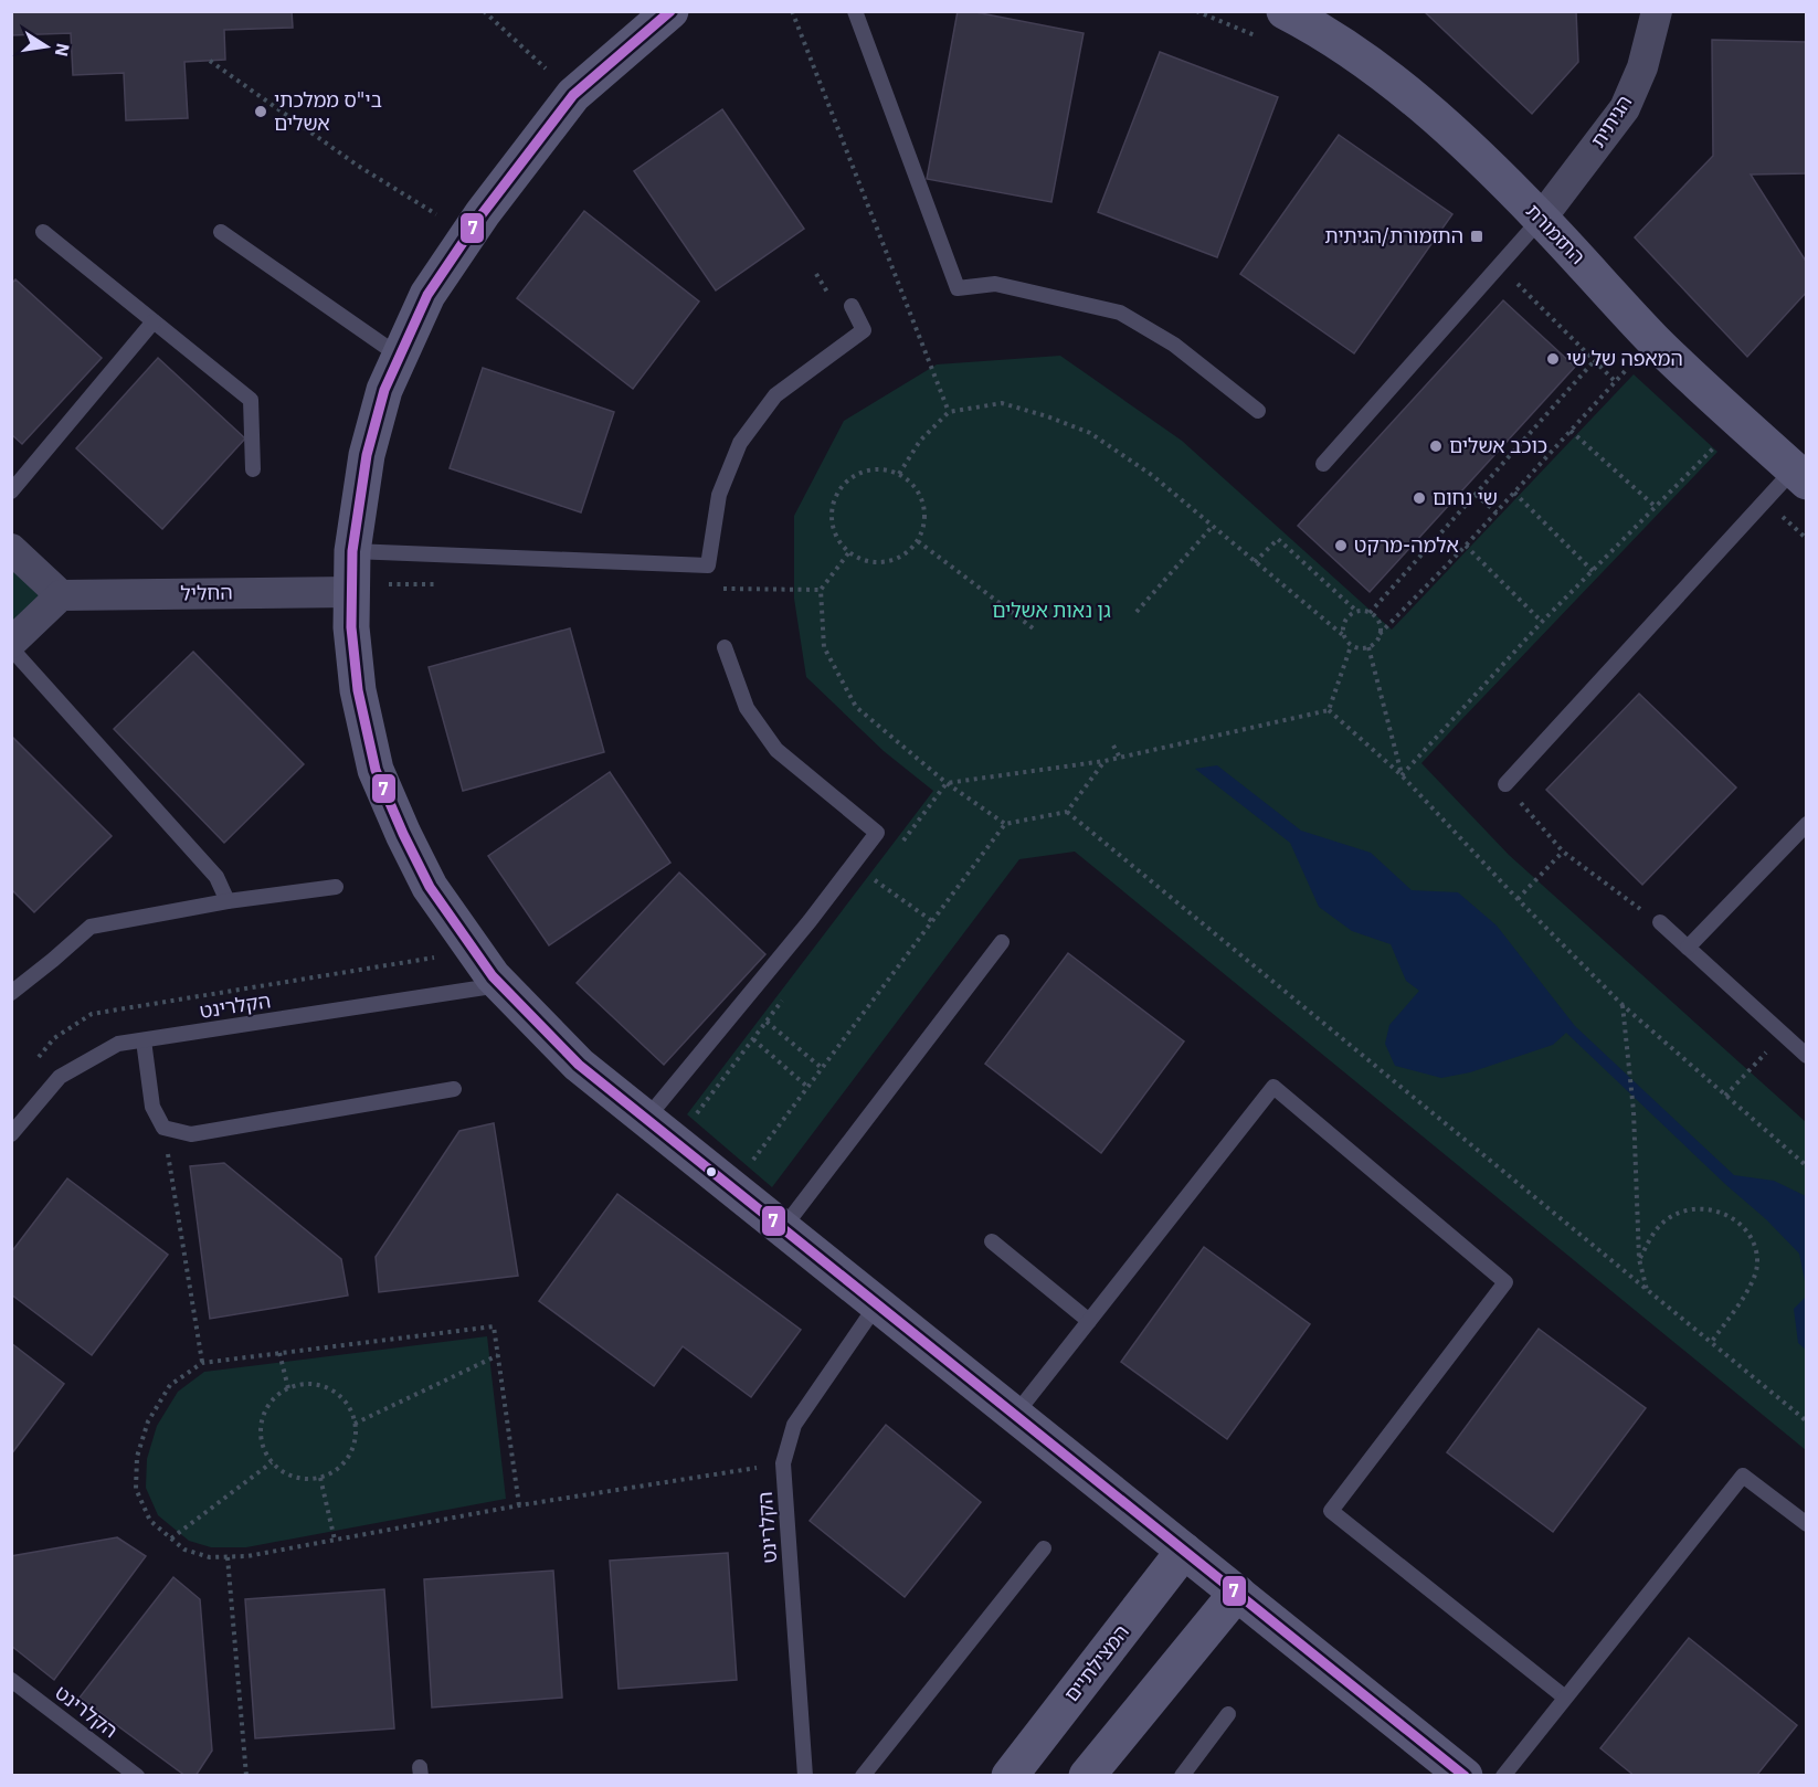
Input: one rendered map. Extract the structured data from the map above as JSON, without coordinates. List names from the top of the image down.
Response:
{
  "streets": {
    "street": [
      "הגיתית",
      "התזמורת",
      "החליל",
      "המצילתיים"
    ],
    "lane": ["הקלרינט"]
  },
  "crossings": [
    ["הגיתית", "התזמורת"]
  ],
  "parks": ["גן נאות אשלים"],
  "places": {
    "other": [
      "בי\"ס ממלכתי אשלים",
      "המאפה של שי",
      "כוכב אשלים",
      "שי נחום",
      "אלמה-מרקט"
    ],
    "transit": ["התזמורת/הגיתית"]
  },
  "lines": ["transit line 7"],
  "north": "right"
}
